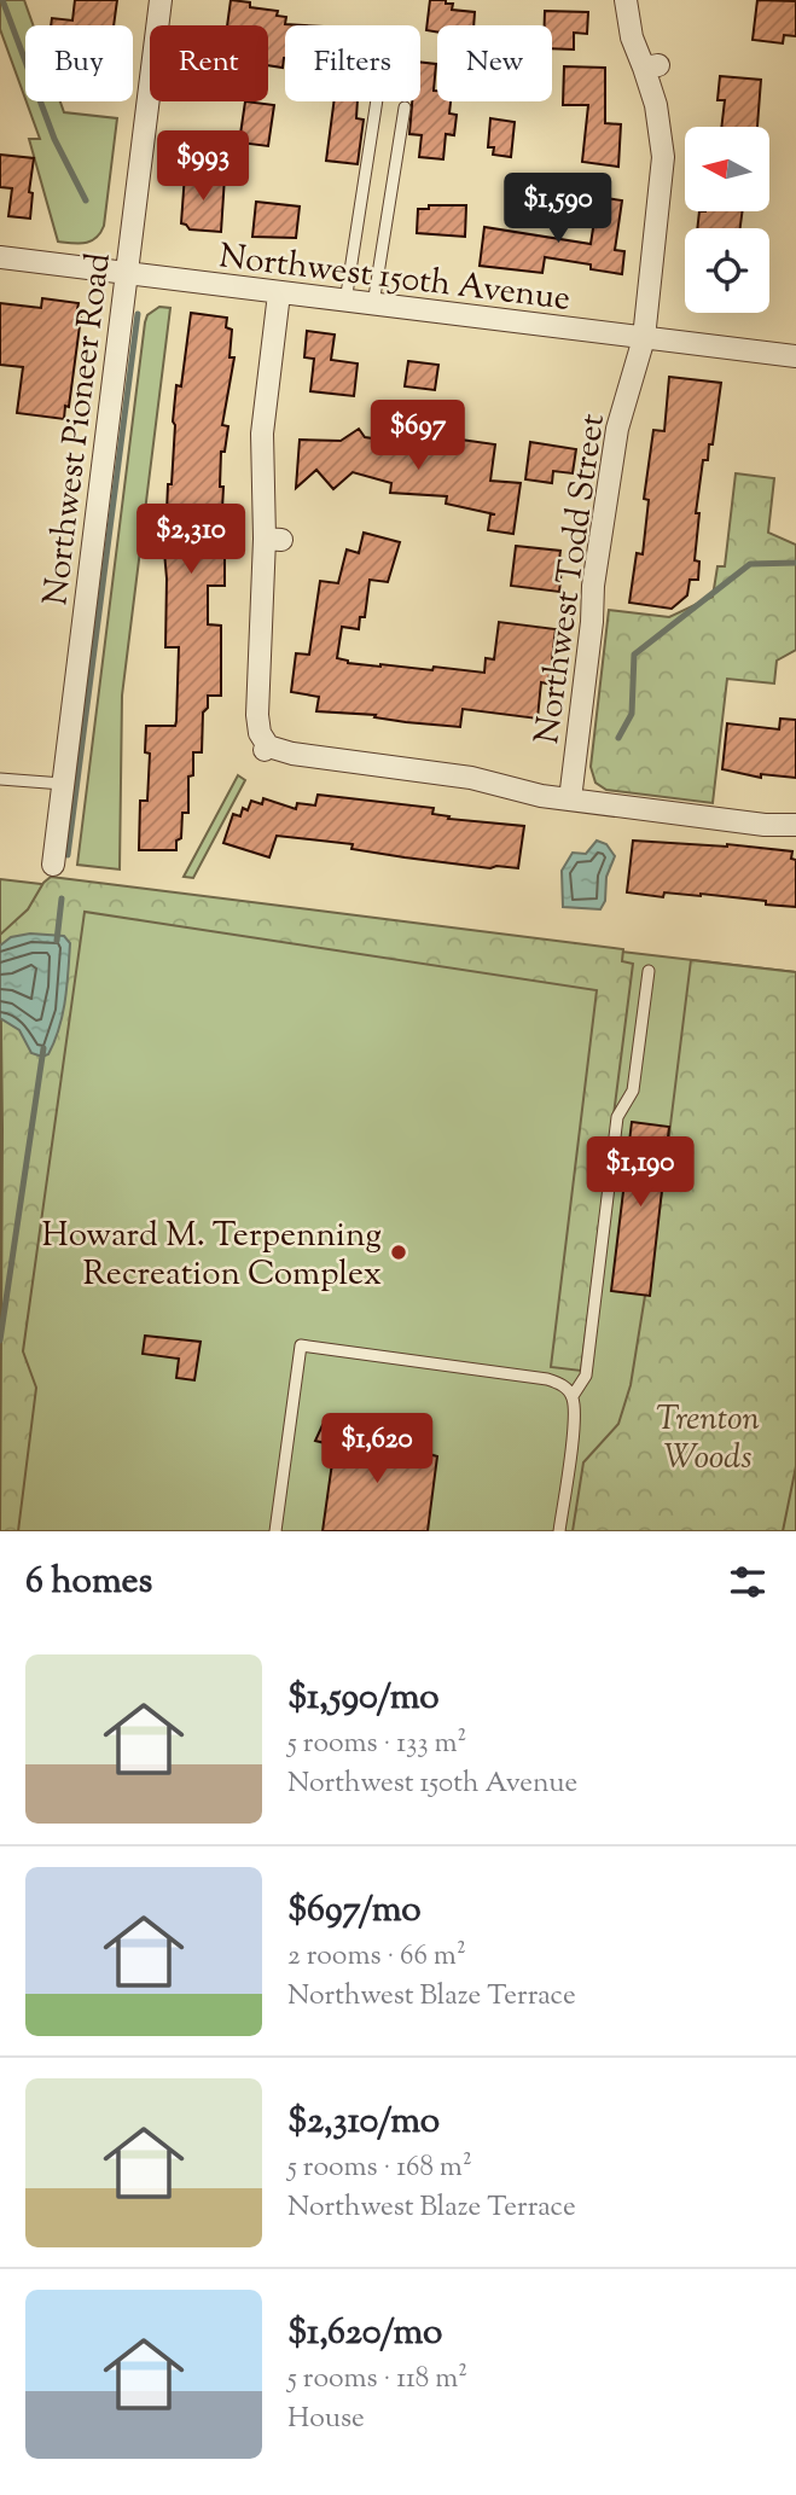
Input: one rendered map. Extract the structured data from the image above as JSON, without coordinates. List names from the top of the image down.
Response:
{
  "streets": {
    "street": ["Northwest 150th Avenue", "Northwest Pioneer Road", "Northwest Todd Street"]
  },
  "crossings": [
    ["Northwest 150th Avenue", "Northwest Pioneer Road"],
    ["Northwest 150th Avenue", "Northwest Todd Street"]
  ],
  "parks": ["Trenton Woods"],
  "places": ["Howard M. Terpenning Recreation Complex"],
  "north": "left",
  "page": {
    "chip": [
      "Buy",
      "Rent",
      "Filters",
      "New"
    ],
    "price": [
      "$993",
      "$1,590",
      "$697",
      "$2,310",
      "$1,190",
      "$1,620"
    ],
    "heading": "6 homes",
    "list": [
      {
        "name": "$1,590/mo",
        "note": "5 rooms · 133 m² · Northwest 150th Avenue"
      },
      {
        "name": "$697/mo",
        "note": "2 rooms · 66 m² · Northwest Blaze Terrace"
      },
      {
        "name": "$2,310/mo",
        "note": "5 rooms · 168 m² · Northwest Blaze Terrace"
      },
      {
        "name": "$1,620/mo",
        "note": "5 rooms · 118 m² · House"
      }
    ]
  }
}
